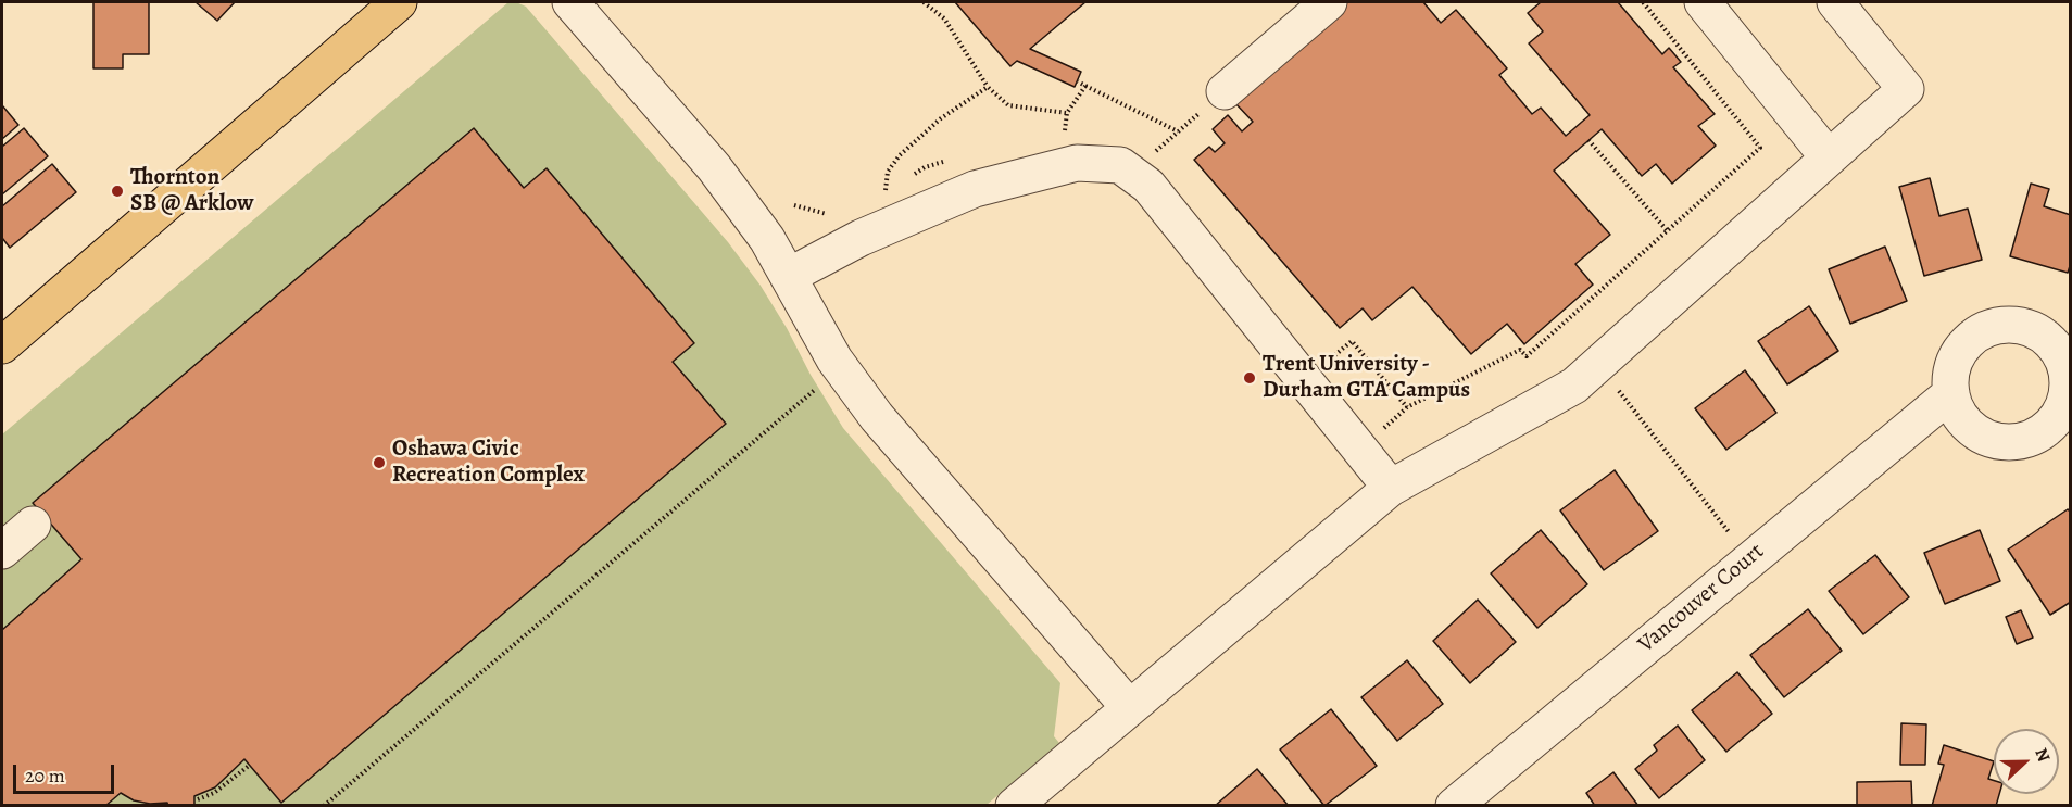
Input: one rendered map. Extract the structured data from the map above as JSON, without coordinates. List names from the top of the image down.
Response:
{
  "streets": {
    "street": ["Vancouver Court"]
  },
  "places": ["Thornton SB @ Arklow", "Trent University - Durham GTA Campus", "Oshawa Civic Recreation Complex"],
  "scale_bar": "20 m",
  "north": "right"
}
